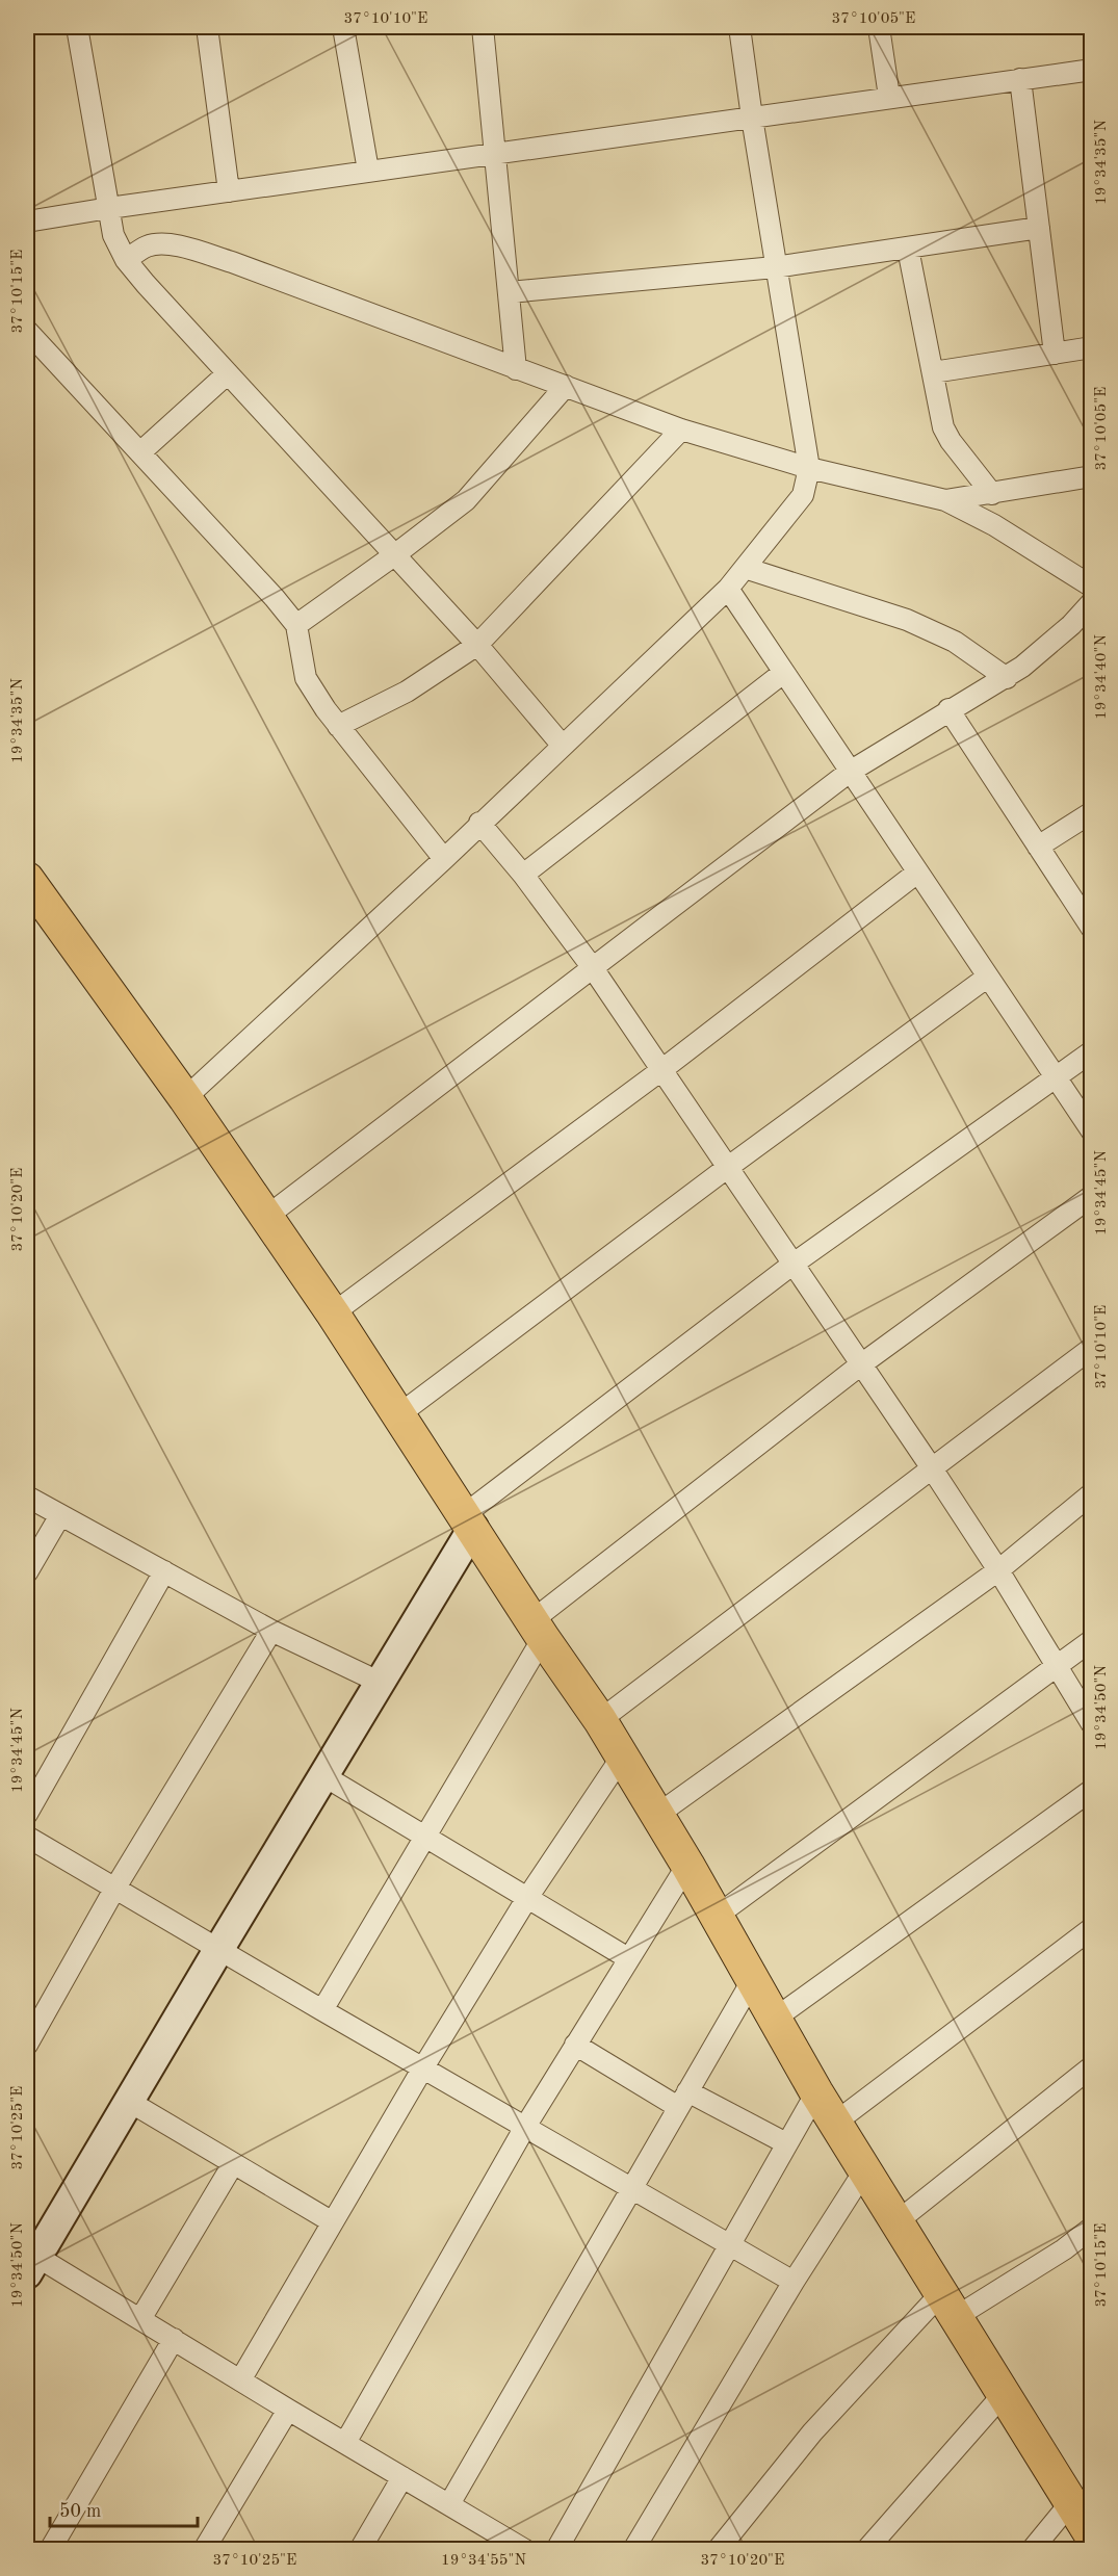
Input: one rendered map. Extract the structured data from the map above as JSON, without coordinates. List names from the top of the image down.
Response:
{
  "scale_bar": "50 m",
  "coordinates": [
    "37°10'10\"E",
    "37°10'05\"E",
    "19°34'35\"N",
    "37°10'15\"E",
    "19°34'40\"N",
    "19°34'45\"N",
    "37°10'20\"E",
    "19°34'50\"N",
    "37°10'25\"E",
    "19°34'55\"N"
  ]
}
